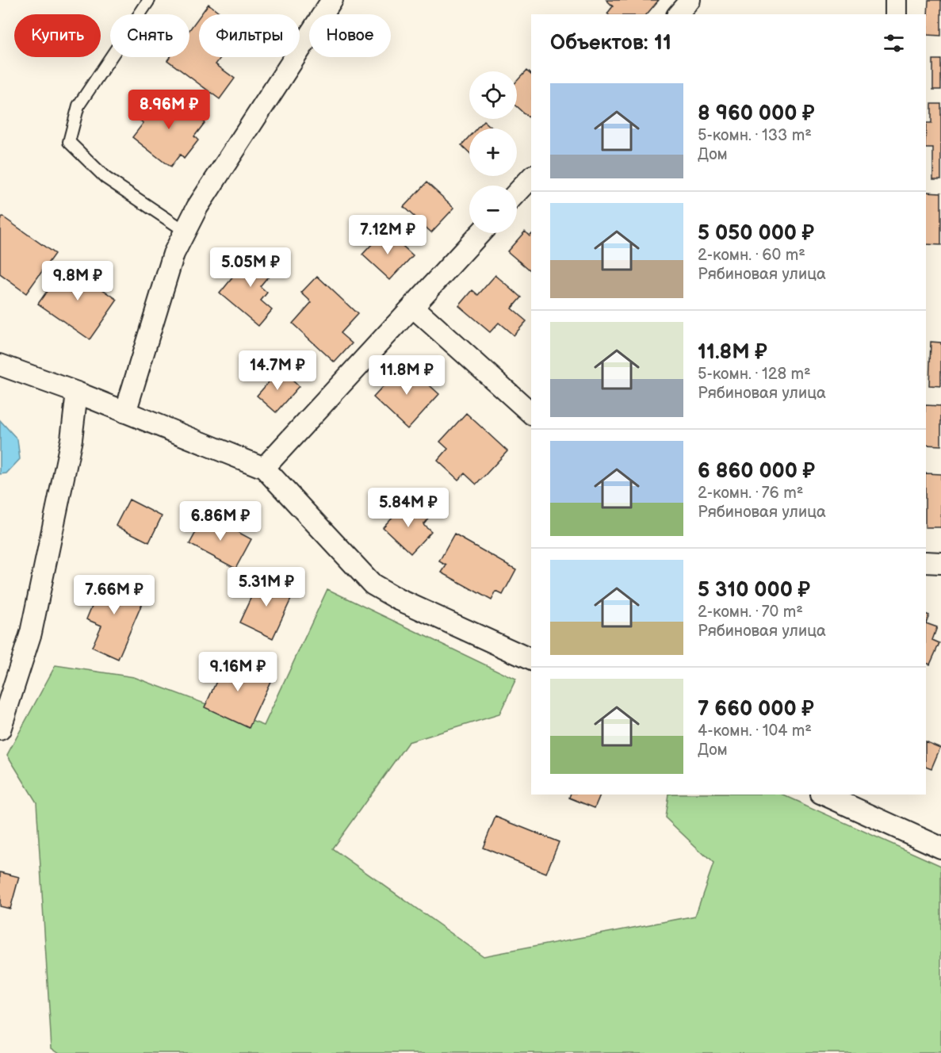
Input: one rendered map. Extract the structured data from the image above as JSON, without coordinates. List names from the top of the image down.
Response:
{
  "page": {
    "chip": [
      "Купить",
      "Снять",
      "Фильтры",
      "Новое"
    ],
    "heading": "Объектов: 11",
    "map_buttons": ["+", "−"],
    "list": [
      {
        "name": "8 960 000 ₽",
        "note": "5-комн. · 133 m² · Дом"
      },
      {
        "name": "5 050 000 ₽",
        "note": "2-комн. · 60 m² · Рябиновая улица"
      },
      {
        "name": "11.8M ₽",
        "note": "5-комн. · 128 m² · Рябиновая улица"
      },
      {
        "name": "6 860 000 ₽",
        "note": "2-комн. · 76 m² · Рябиновая улица"
      },
      {
        "name": "5 310 000 ₽",
        "note": "2-комн. · 70 m² · Рябиновая улица"
      },
      {
        "name": "7 660 000 ₽",
        "note": "4-комн. · 104 m² · Дом"
      }
    ],
    "price": [
      "8.96M ₽",
      "7.12M ₽",
      "5.05M ₽",
      "9.8M ₽",
      "14.7M ₽",
      "11.8M ₽",
      "5.84M ₽",
      "6.86M ₽",
      "5.31M ₽",
      "7.66M ₽",
      "9.16M ₽"
    ]
  }
}
